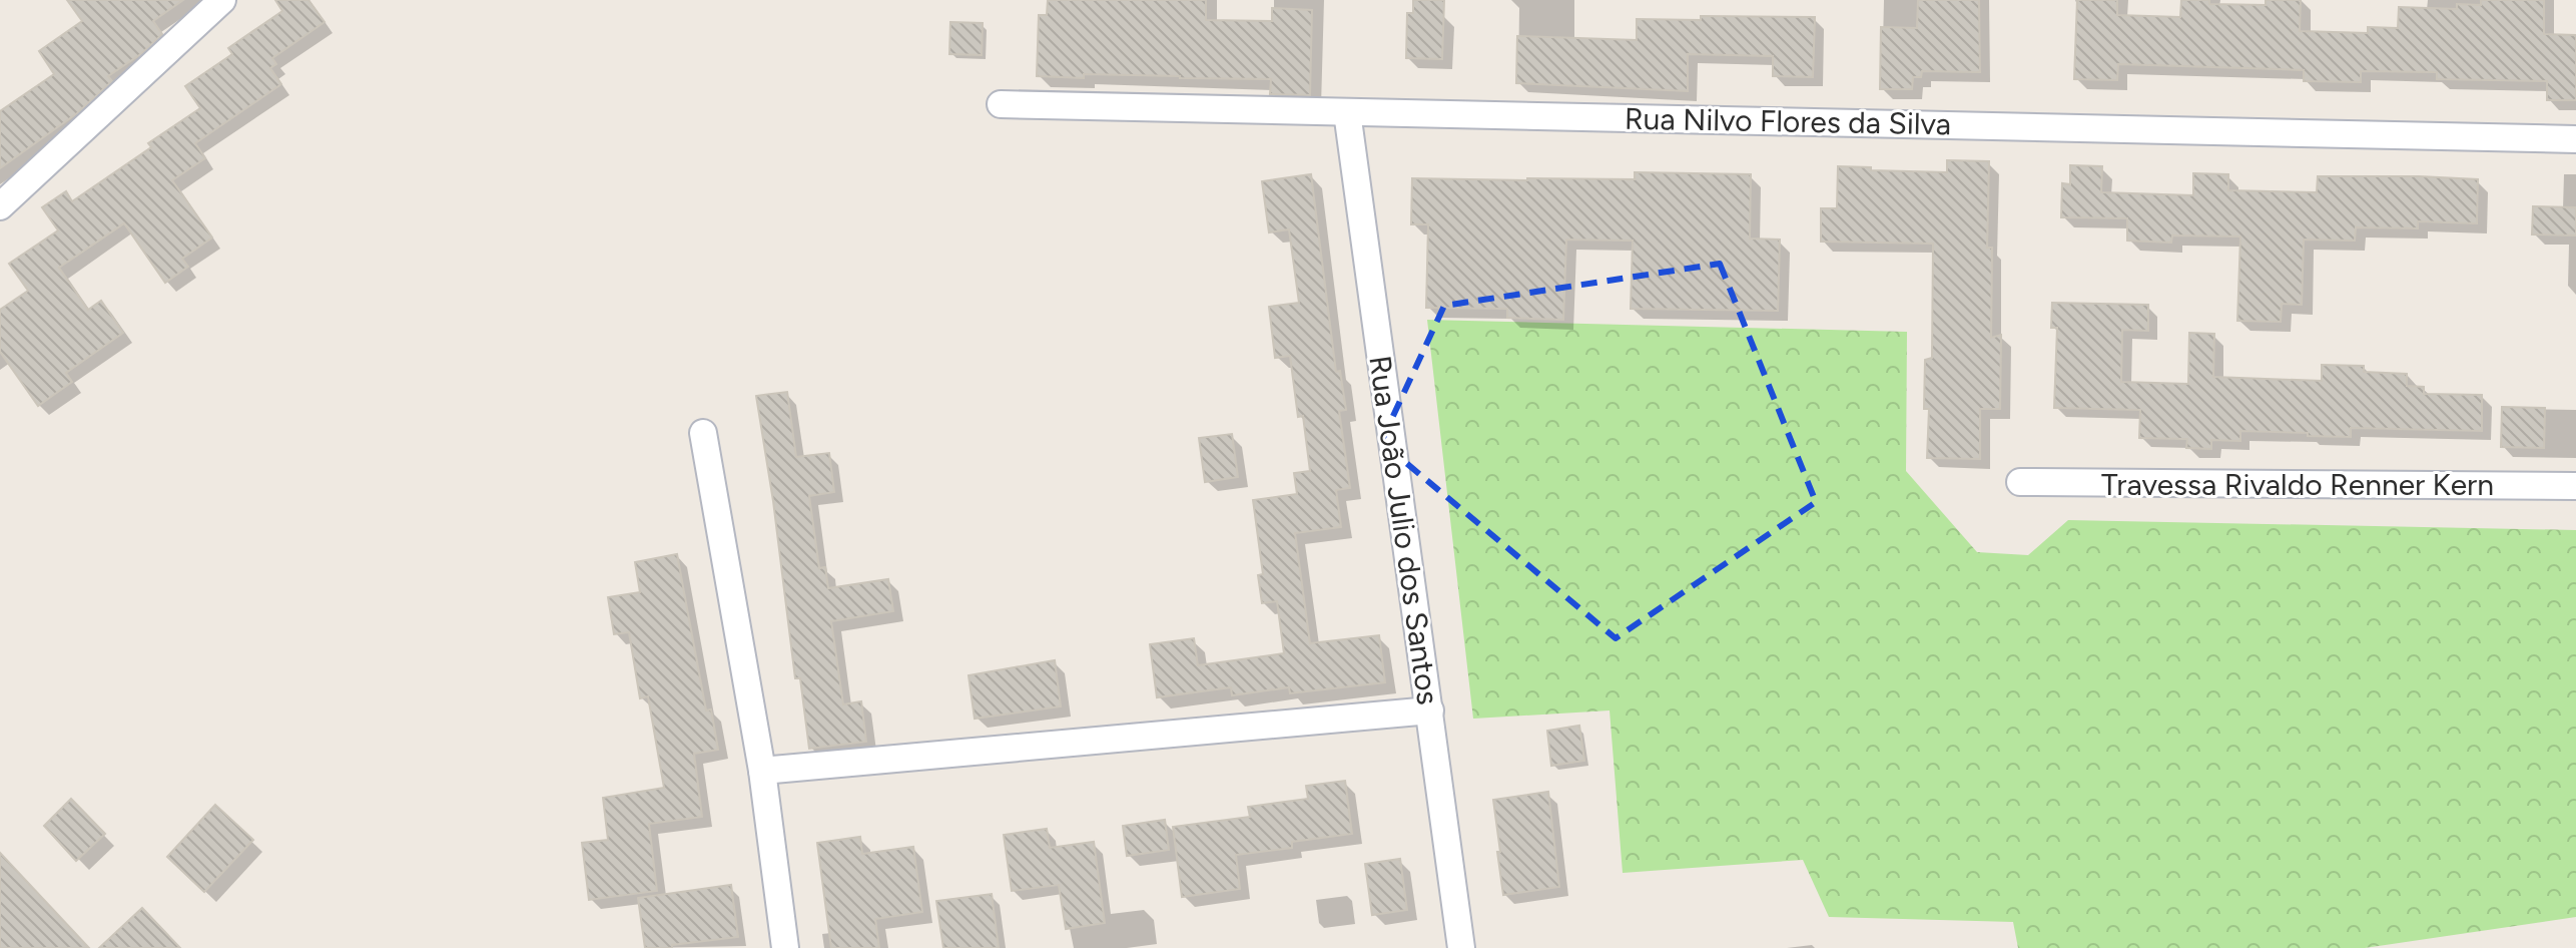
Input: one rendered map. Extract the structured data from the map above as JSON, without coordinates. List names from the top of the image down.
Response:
{
  "streets": {
    "street": ["Rua Nilvo Flores da Silva", "Travessa Rivaldo Renner Kern", "Rua João Julio dos Santos"]
  },
  "crossings": [
    ["Rua Nilvo Flores da Silva", "Rua João Julio dos Santos"]
  ]
}
